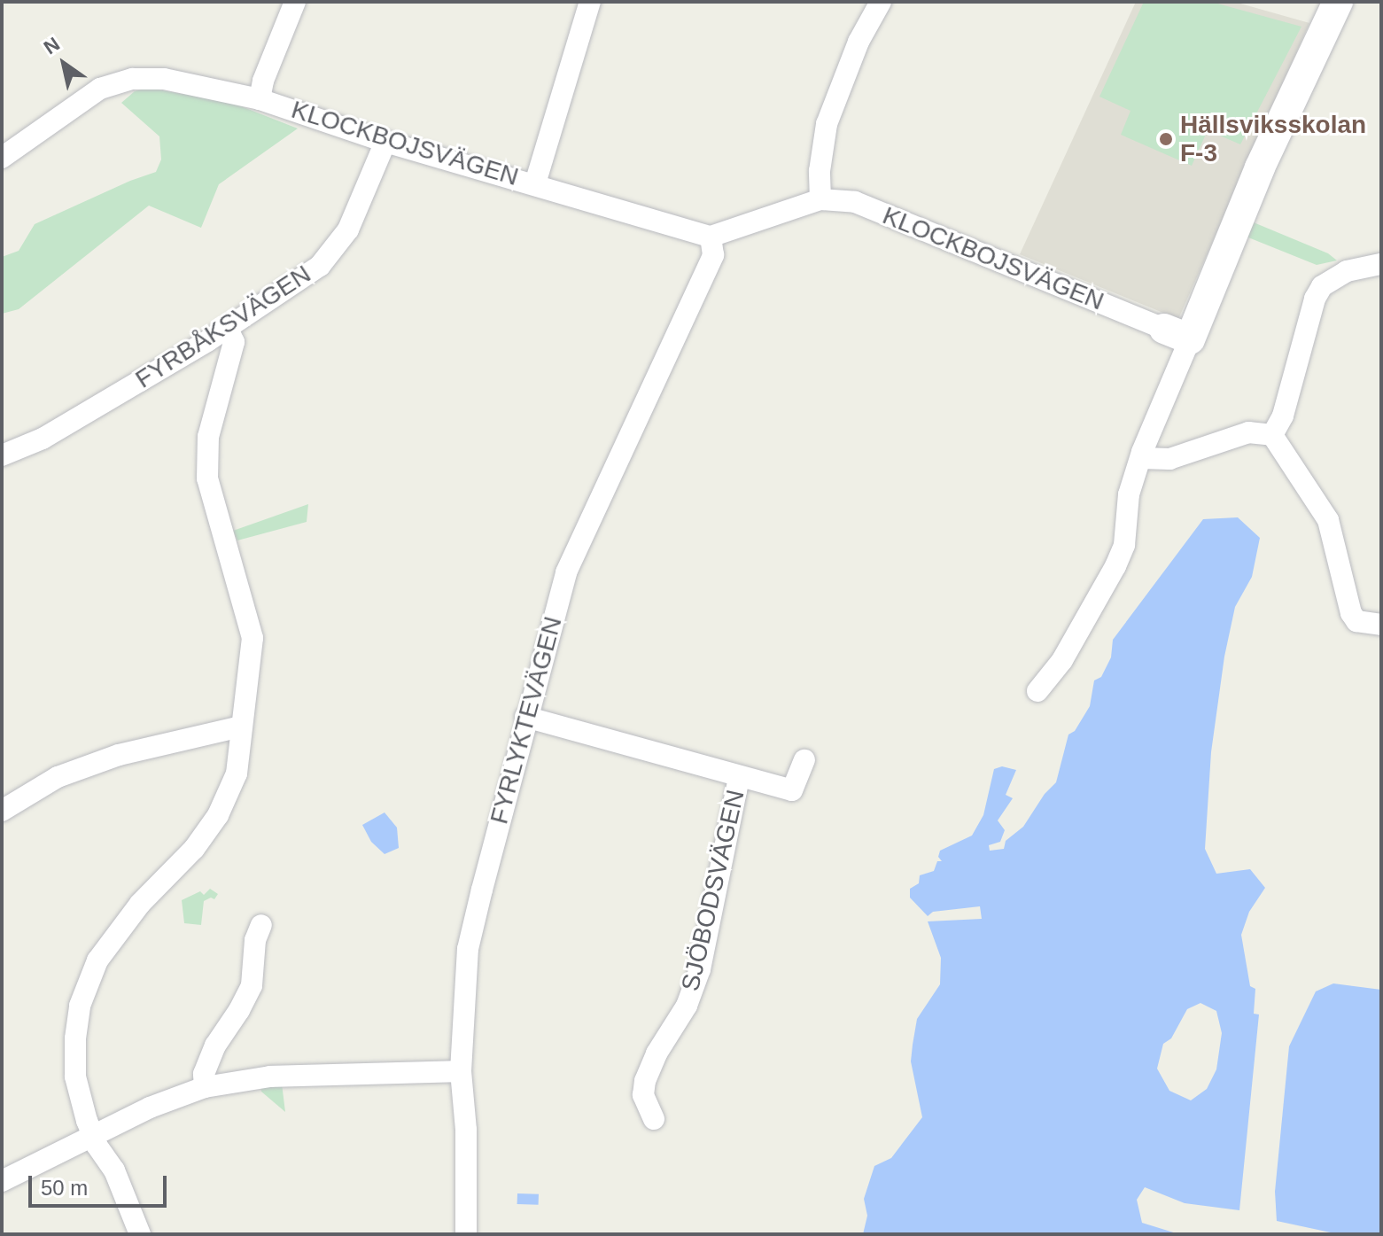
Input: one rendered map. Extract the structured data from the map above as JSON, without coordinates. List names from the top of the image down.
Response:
{
  "streets": {
    "street": [
      "KLOCKBOJSVÄGEN",
      "FYRBÅKSVÄGEN",
      "FYRLYKTEVÄGEN",
      "SJÖBODSVÄGEN"
    ]
  },
  "crossings": [
    ["KLOCKBOJSVÄGEN", "FYRBÅKSVÄGEN"],
    ["KLOCKBOJSVÄGEN", "FYRLYKTEVÄGEN"],
    ["FYRLYKTEVÄGEN", "SJÖBODSVÄGEN"]
  ],
  "places": ["Hällsviksskolan F-3"],
  "scale_bar": "50 m",
  "north": "top left"
}
